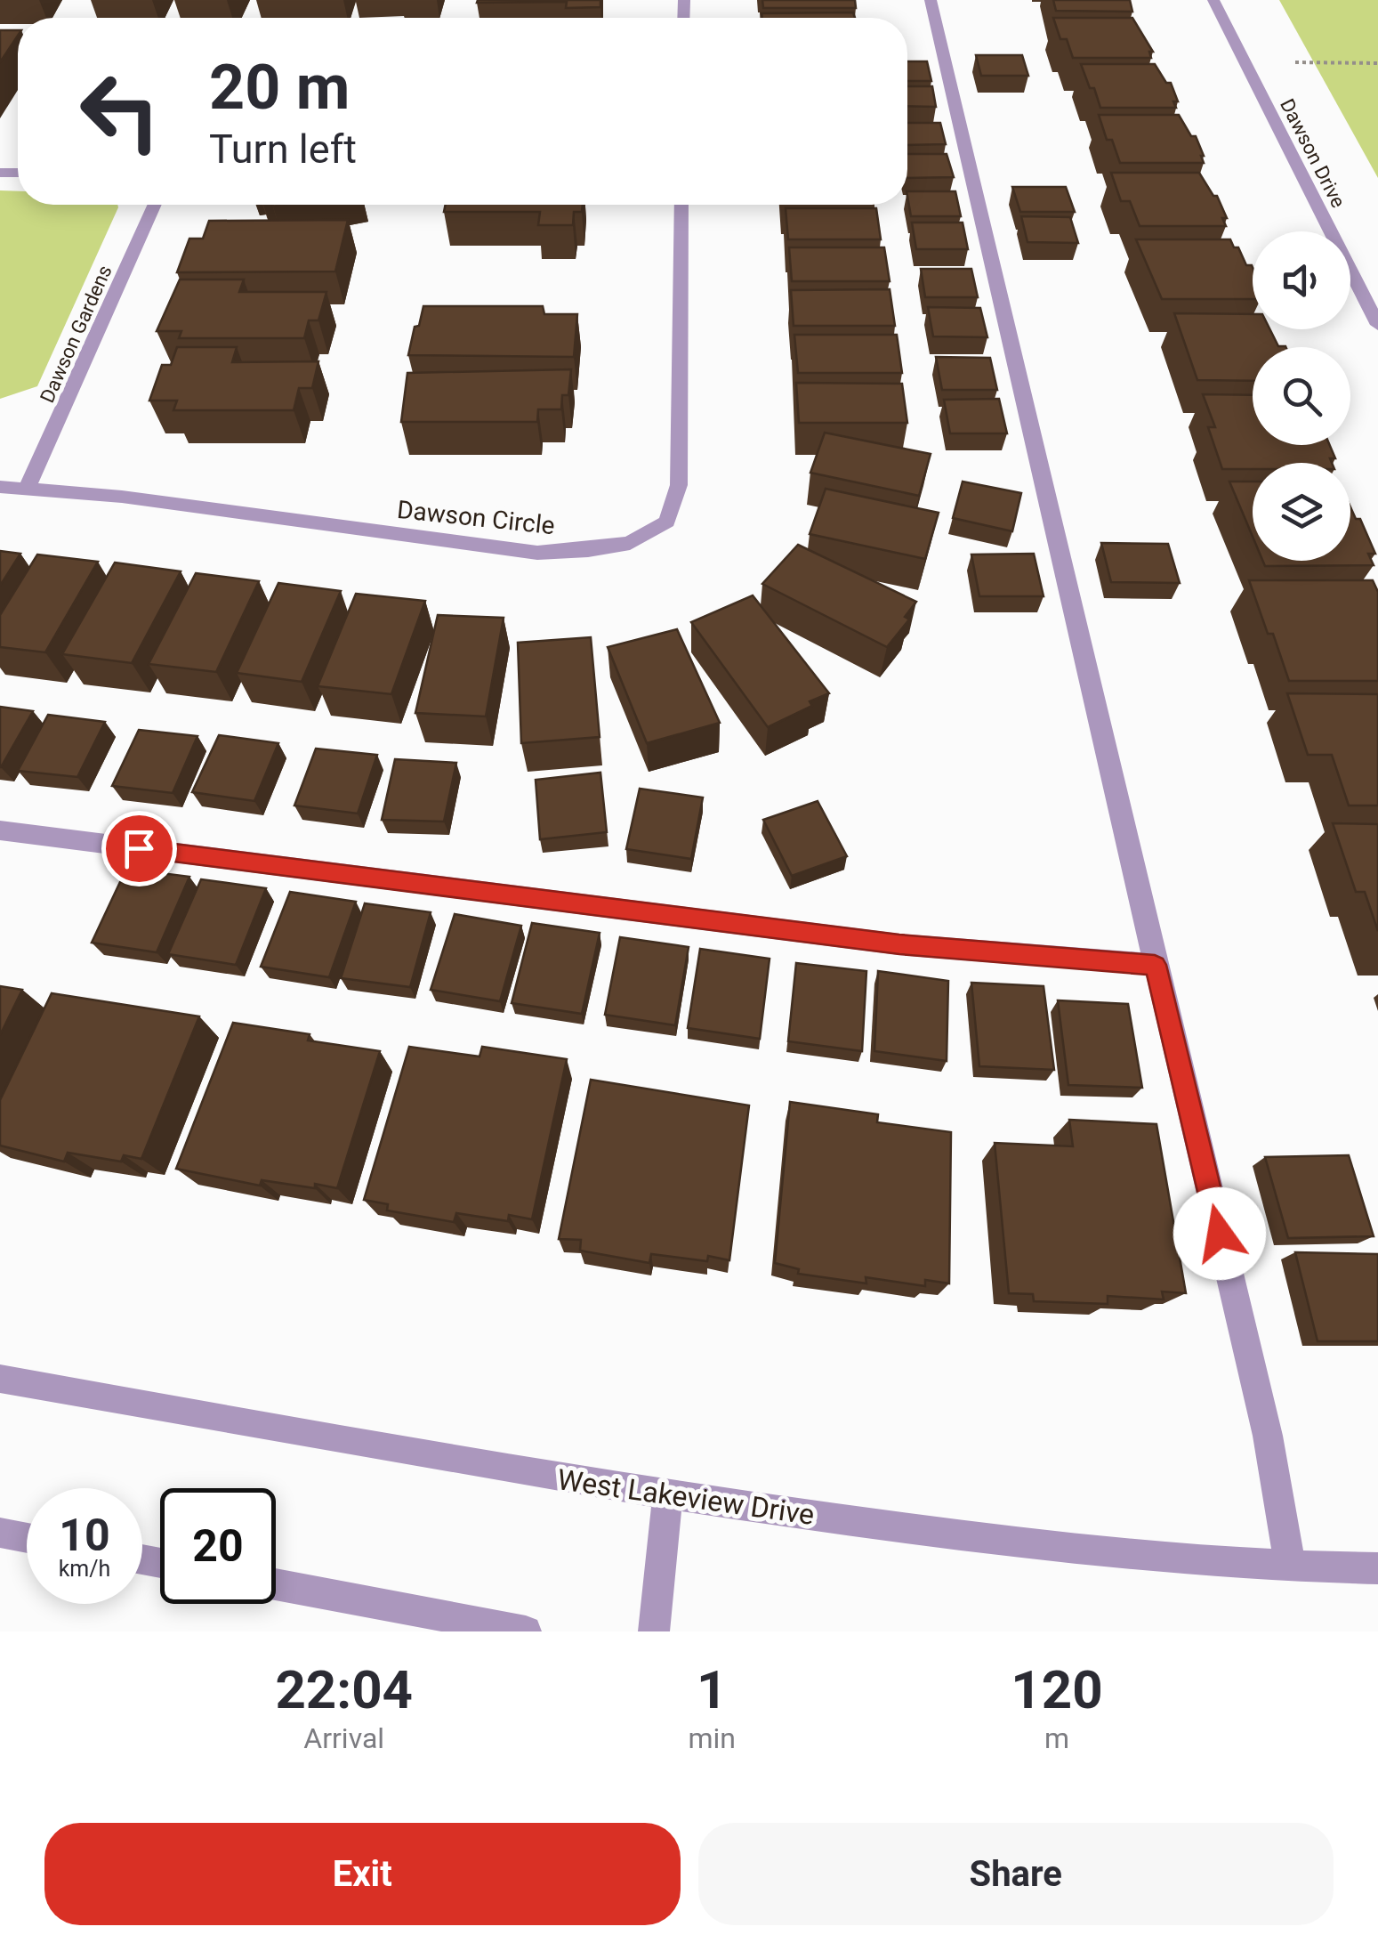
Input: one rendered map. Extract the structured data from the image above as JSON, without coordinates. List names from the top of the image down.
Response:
{
  "streets": {
    "street": [
      "Dawson Drive",
      "Dawson Gardens",
      "Dawson Circle",
      "West Lakeview Drive"
    ]
  },
  "crossings": [
    ["Dawson Gardens", "Dawson Circle"]
  ],
  "page": {
    "turn": ["20 m", "Turn left"],
    "speed": "10 km/h",
    "limit": "20",
    "eta": [
      "22:04",
      "Arrival",
      "1",
      "min",
      "120",
      "m"
    ],
    "buttons": ["Exit", "Share"]
  }
}
